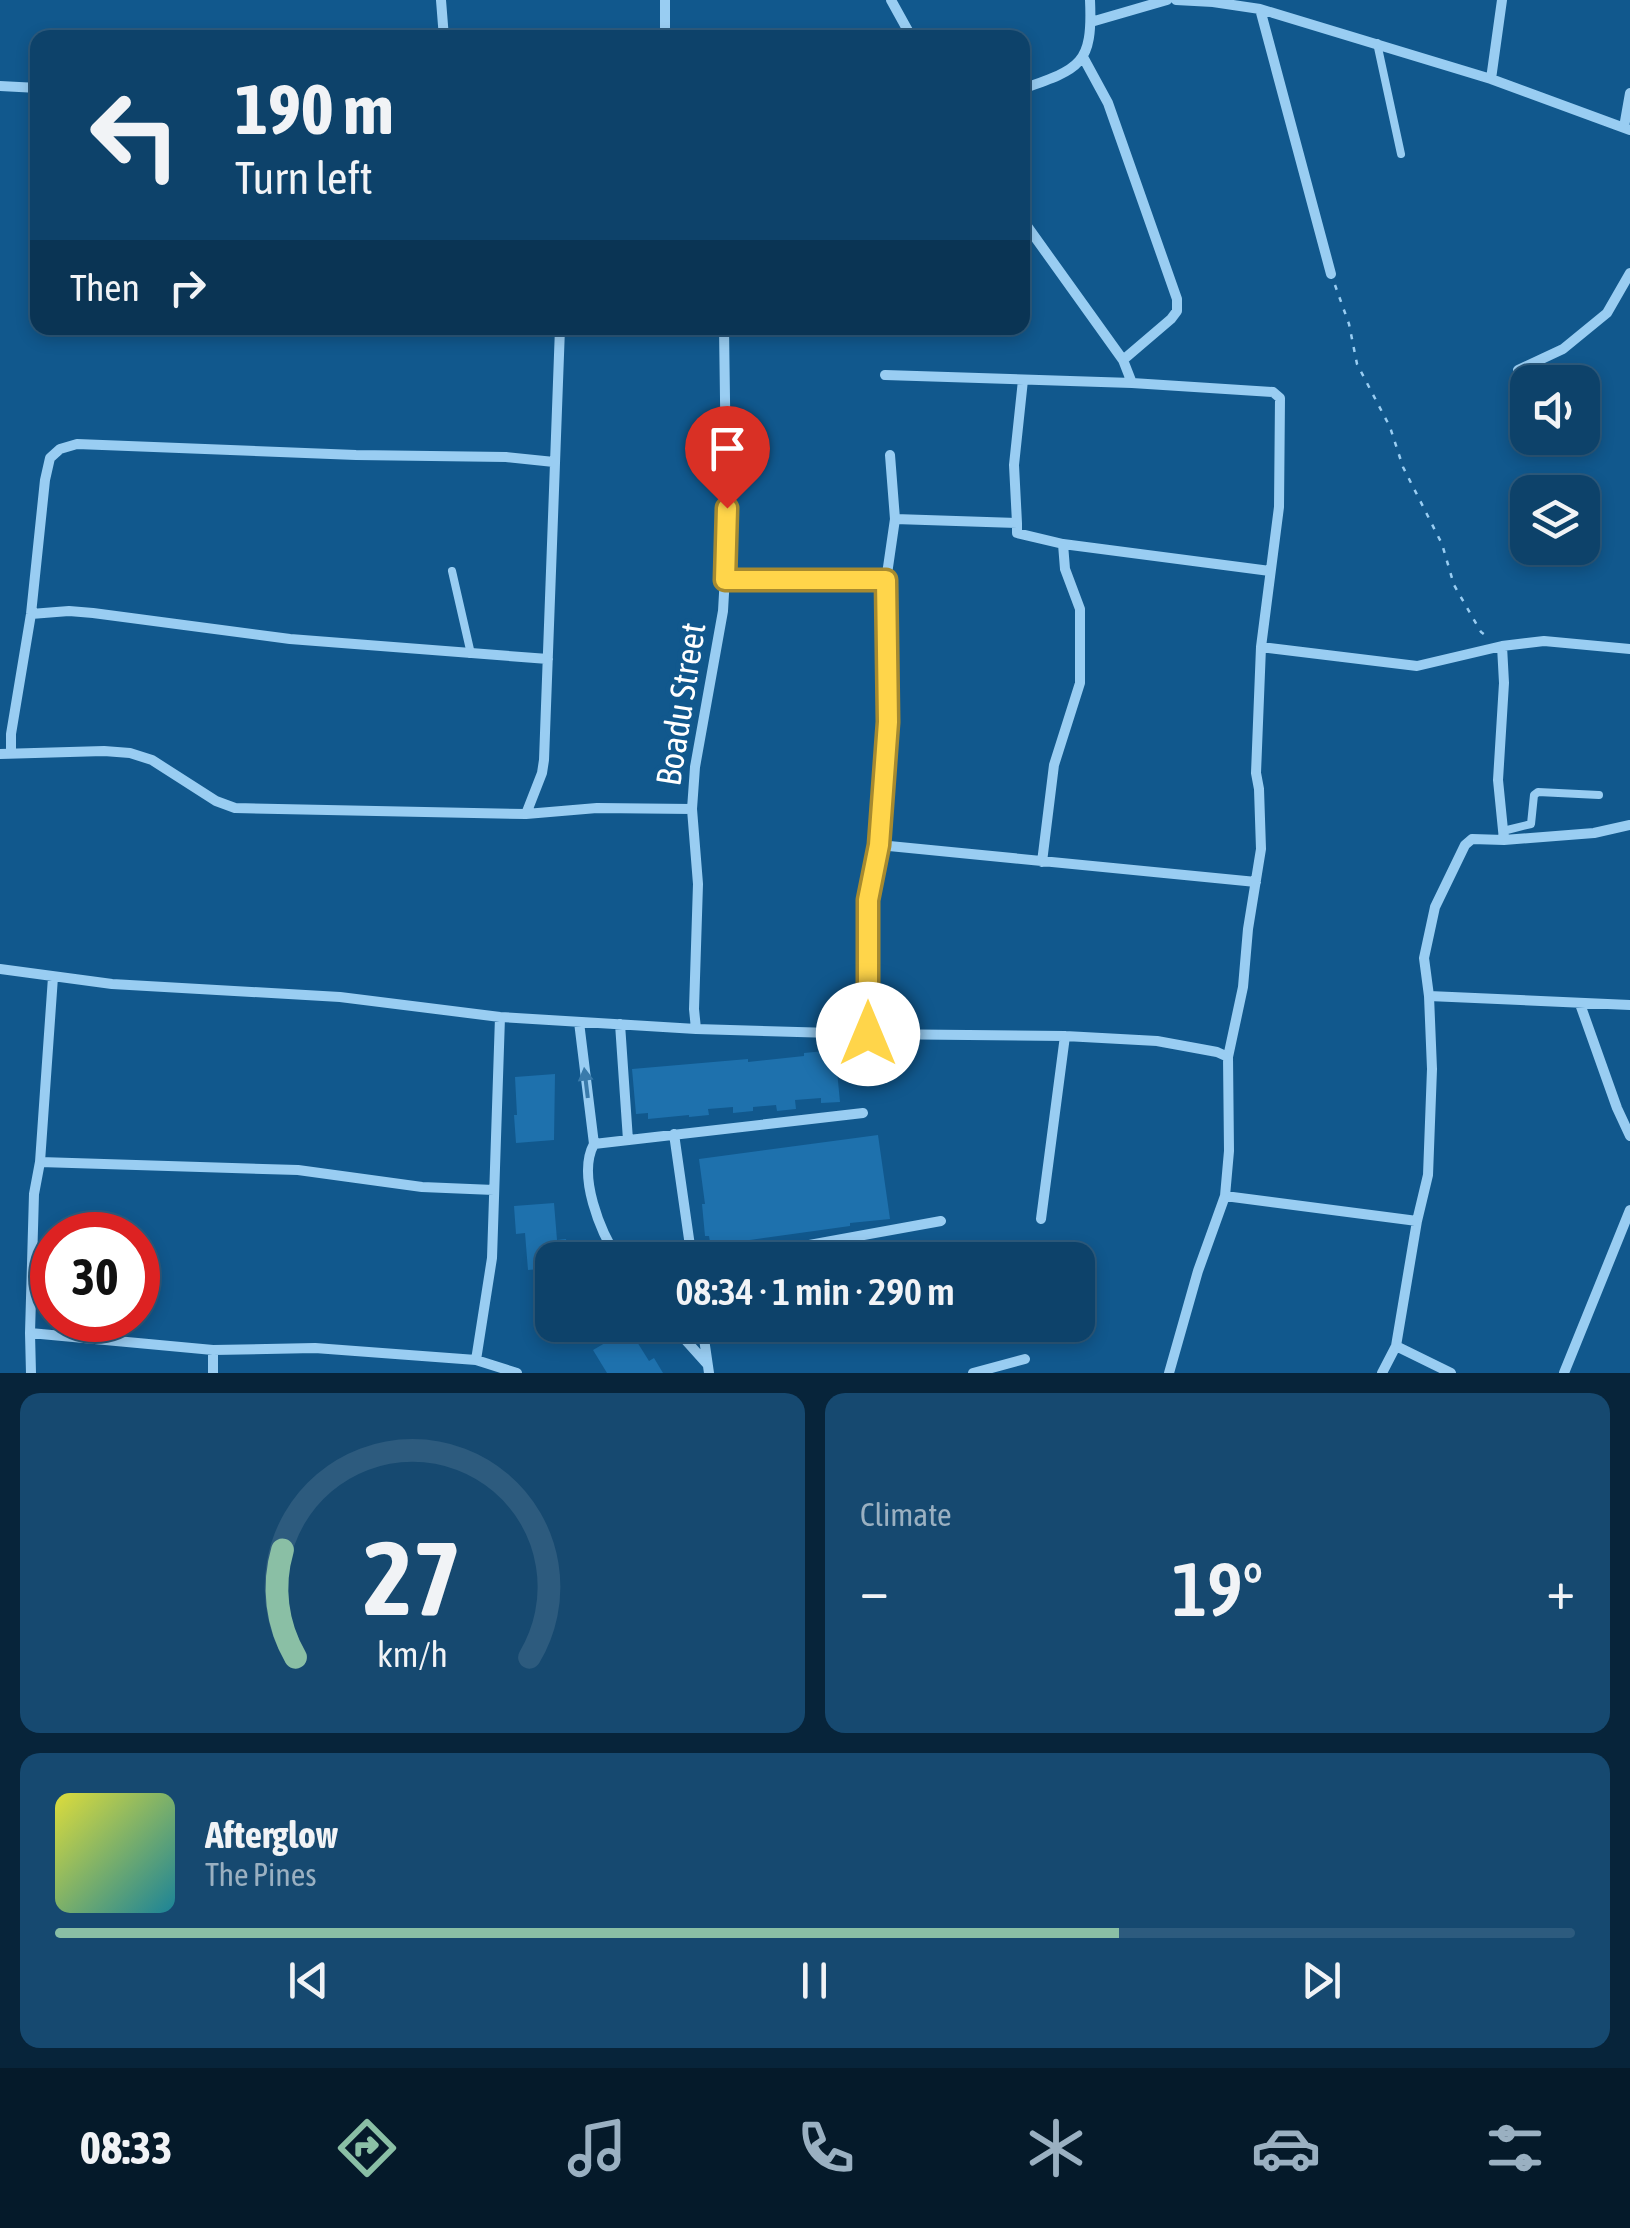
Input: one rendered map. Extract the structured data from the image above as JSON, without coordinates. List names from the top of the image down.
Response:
{
  "streets": {
    "street": ["Boadu Street"]
  },
  "page": {
    "turn": ["190 m", "Turn left"],
    "then": "Then",
    "limit": "30",
    "trip": "08:34 · 1 min · 290 m",
    "tile": "Climate",
    "heat": ["−", "19°", "+"],
    "song": ["Afterglow", "The Pines"],
    "tabs": "08:33",
    "gauge": ["27", "km/h"]
  }
}
